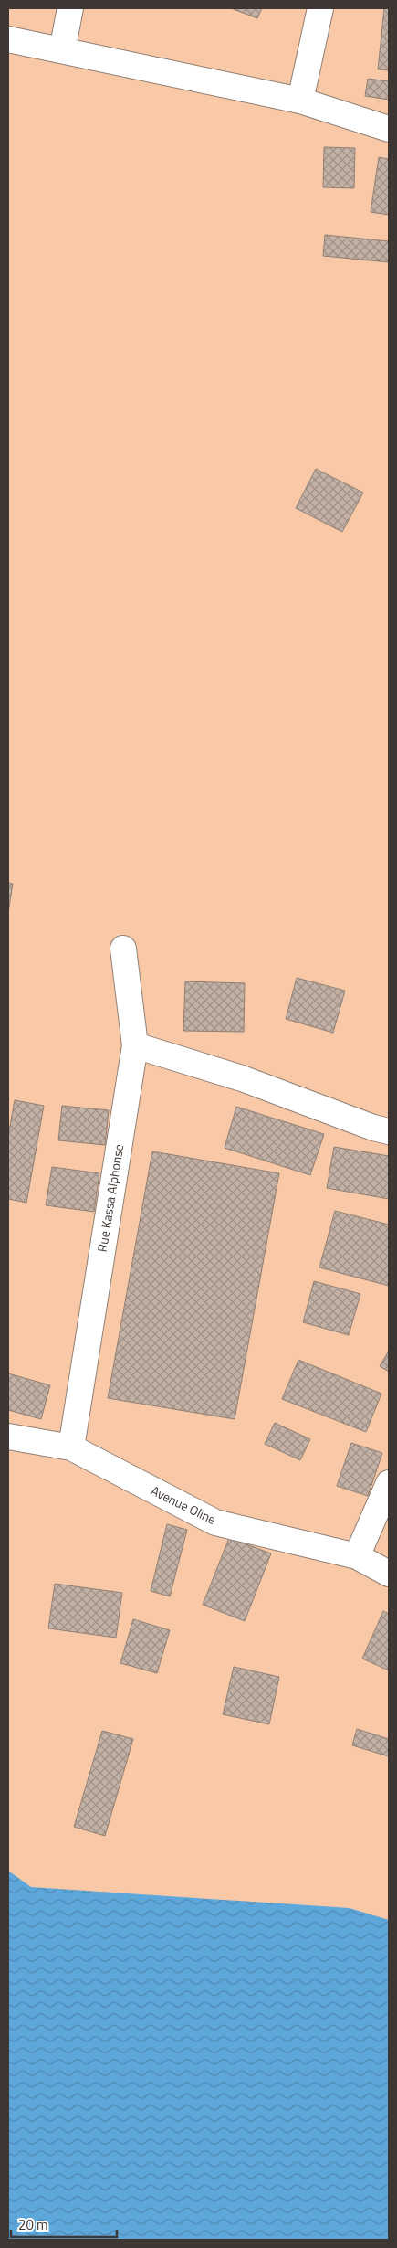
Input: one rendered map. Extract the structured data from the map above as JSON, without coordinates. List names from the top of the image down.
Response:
{
  "streets": {
    "street": ["Rue Kassa Alphonse", "Avenue Oline"]
  },
  "crossings": [
    ["Rue Kassa Alphonse", "Avenue Oline"]
  ],
  "scale_bar": "20 m"
}
